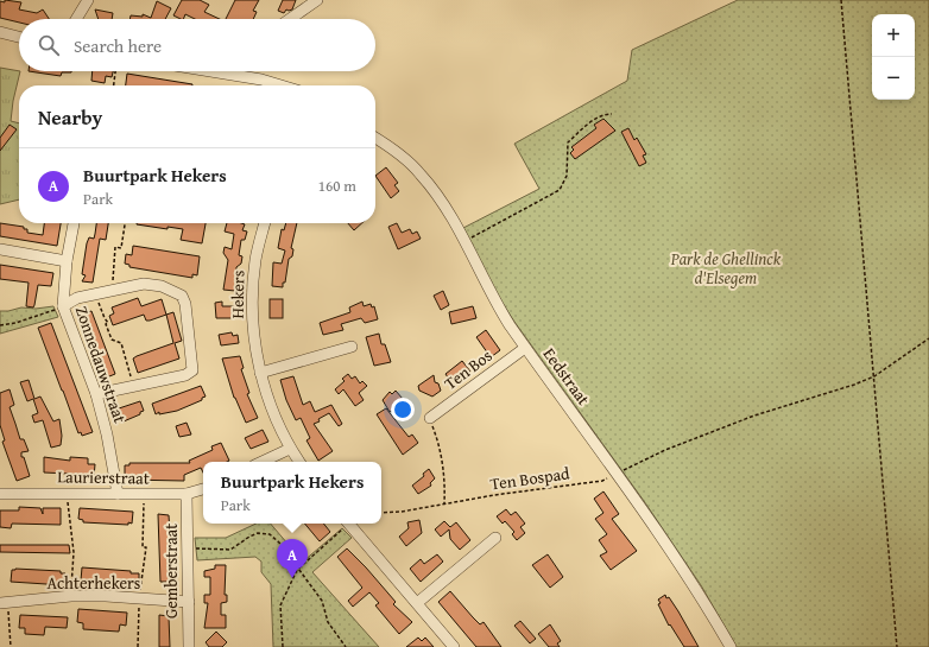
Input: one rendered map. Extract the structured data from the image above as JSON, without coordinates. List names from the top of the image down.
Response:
{
  "streets": {
    "street": [
      "Hekers",
      "Zonnedauwstraat",
      "Ten Bos",
      "Eedstraat",
      "Laurierstraat",
      "Gemberstraat",
      "Achterhekers"
    ],
    "path": ["Ten Bospad"]
  },
  "crossings": [
    ["Zonnedauwstraat", "Laurierstraat"],
    ["Ten Bos", "Eedstraat"],
    ["Eedstraat", "Ten Bospad"],
    ["Laurierstraat", "Gemberstraat"],
    ["Gemberstraat", "Achterhekers"]
  ],
  "parks": ["Park de Ghellinck d'Elsegem"],
  "page": {
    "map_buttons": ["+", "−"],
    "search": "Search here",
    "heading": "Nearby",
    "list": [
      {
        "mark": "A",
        "name": "Buurtpark Hekers",
        "note": "Park",
        "value": "160 m"
      }
    ],
    "popup": ["Buurtpark Hekers", "Park"],
    "pins": "A"
  }
}
